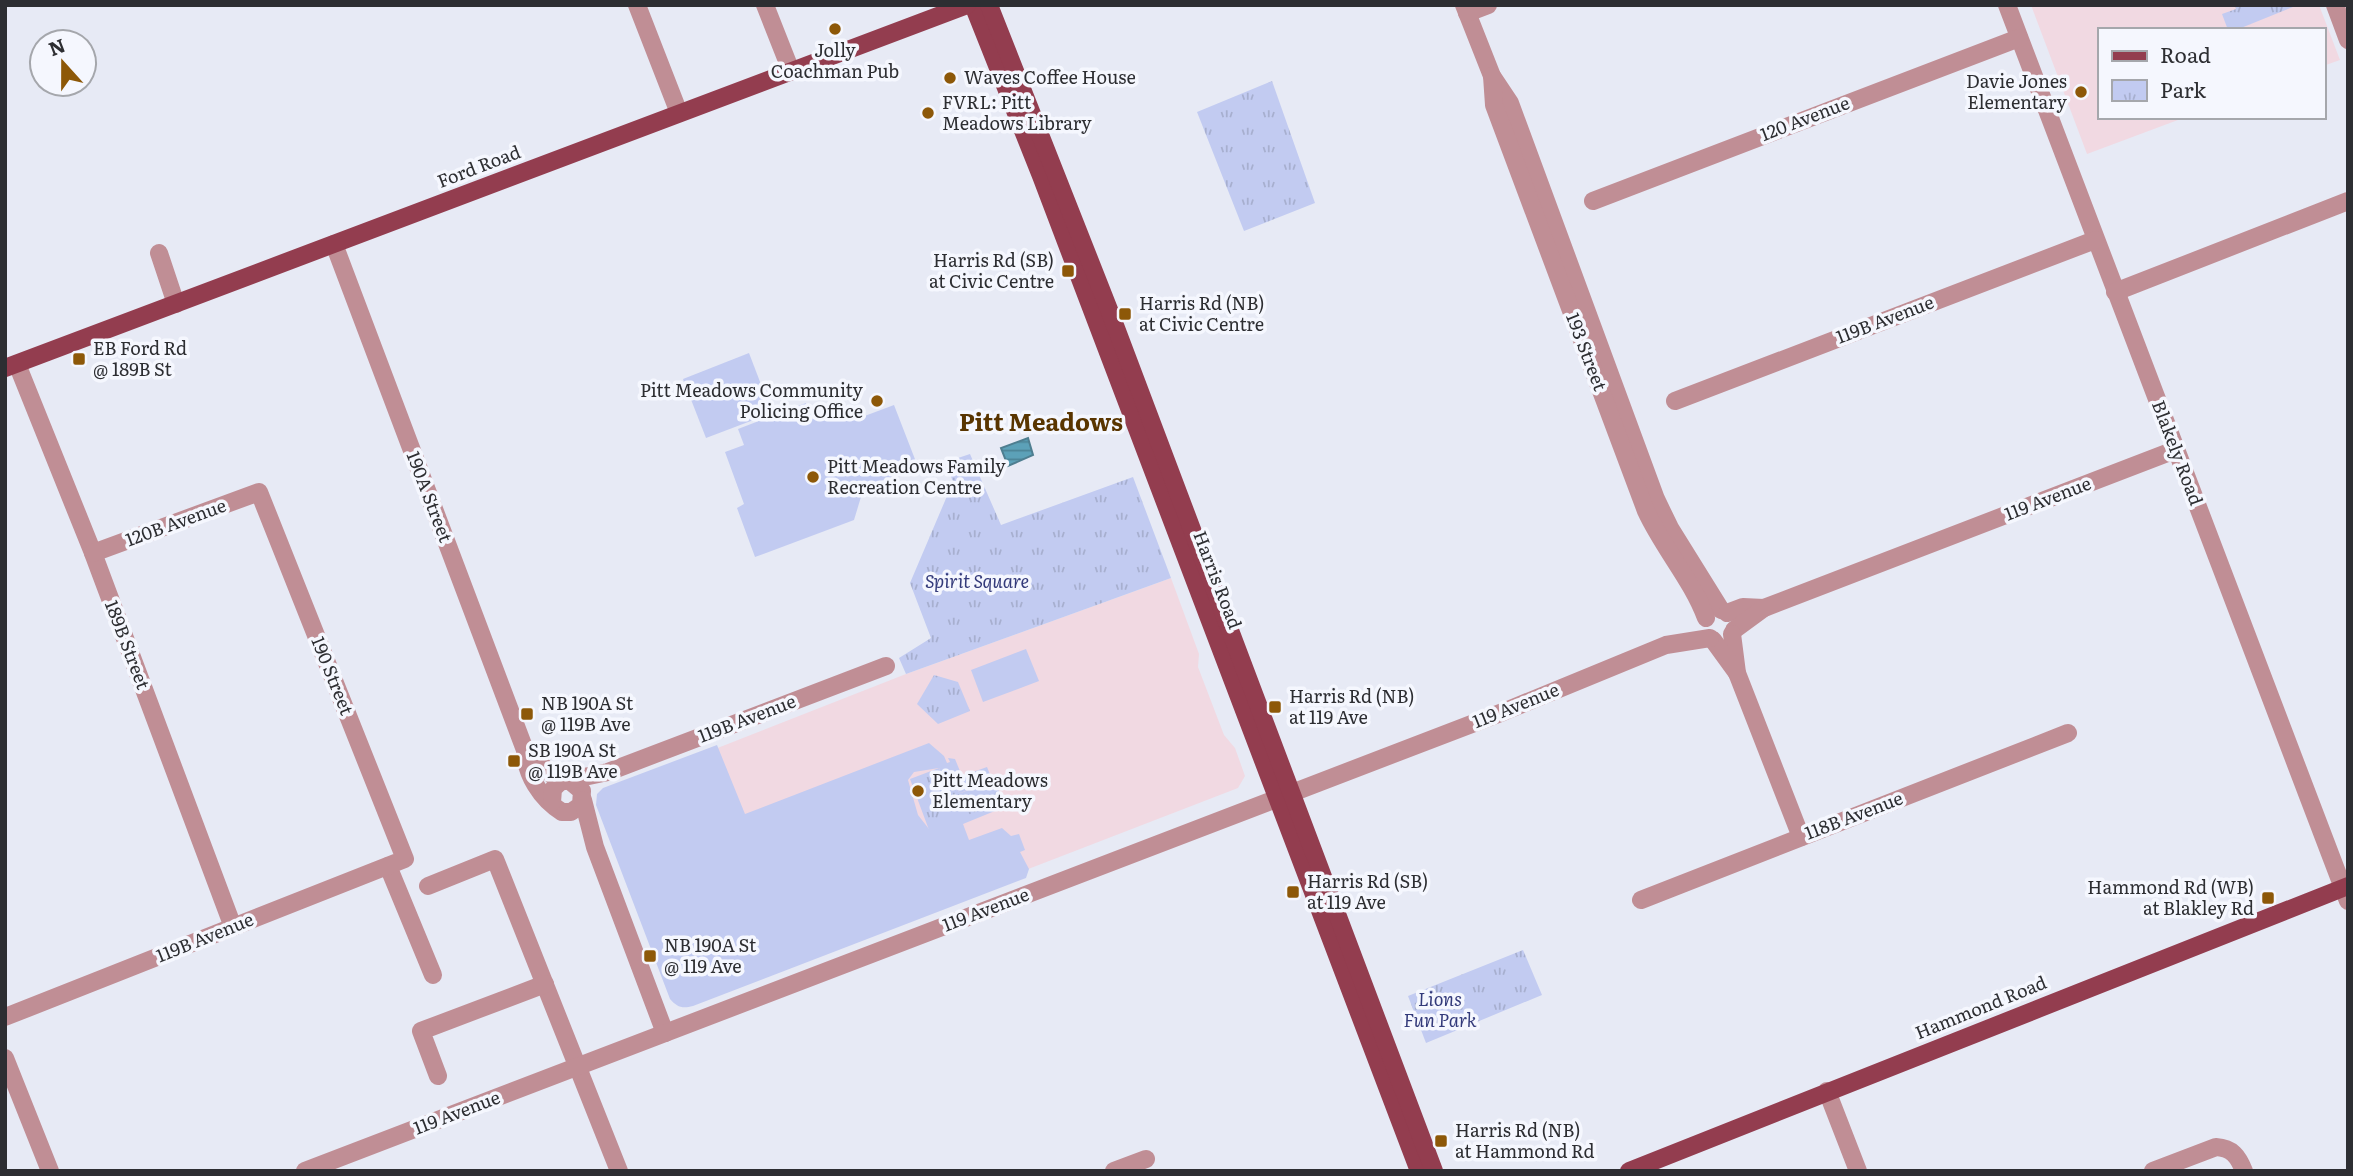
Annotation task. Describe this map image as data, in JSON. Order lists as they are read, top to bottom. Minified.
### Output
{"streets":{"main road":["Ford Road","Harris Road","Hammond Road"],"street":["120 Avenue","119B Avenue","193 Street","Blakely Road","190A Street","119 Avenue","120B Avenue","189B Street","190 Street","118B Avenue"]},"crossings":[["120 Avenue","Blakely Road"],["Ford Road","190A Street"],["Ford Road","189B Street"],["119B Avenue","Blakely Road"],["119B Avenue","190A Street"],["119B Avenue","189B Street"],["119B Avenue","190 Street"],["193 Street","119 Avenue"],["193 Street","118B Avenue"],["Blakely Road","119 Avenue"],["Blakely Road","Hammond Road"],["190A Street","119 Avenue"],["119 Avenue","Harris Road"],["120B Avenue","189B Street"],["120B Avenue","190 Street"]],"districts":["Pitt Meadows"],"parks":["Spirit Square","Lions Fun Park"],"places":{"other":["Jolly Coachman Pub","Waves Coffee House","Davie Jones Elementary","FVRL: Pitt Meadows Library","Pitt Meadows Community Policing Office","Pitt Meadows Family Recreation Centre","Pitt Meadows Elementary"],"transit":["Harris Rd (SB) at Civic Centre","Harris Rd (NB) at Civic Centre","EB Ford Rd @ 189B St","Harris Rd (NB) at 119 Ave","NB 190A St @ 119B Ave","SB 190A St @ 119B Ave","Harris Rd (SB) at 119 Ave","Hammond Rd (WB) at Blakley Rd","NB 190A St @ 119 Ave","Harris Rd (NB) at Hammond Rd"]},"legend":["Road","Park"],"north":"top"}
